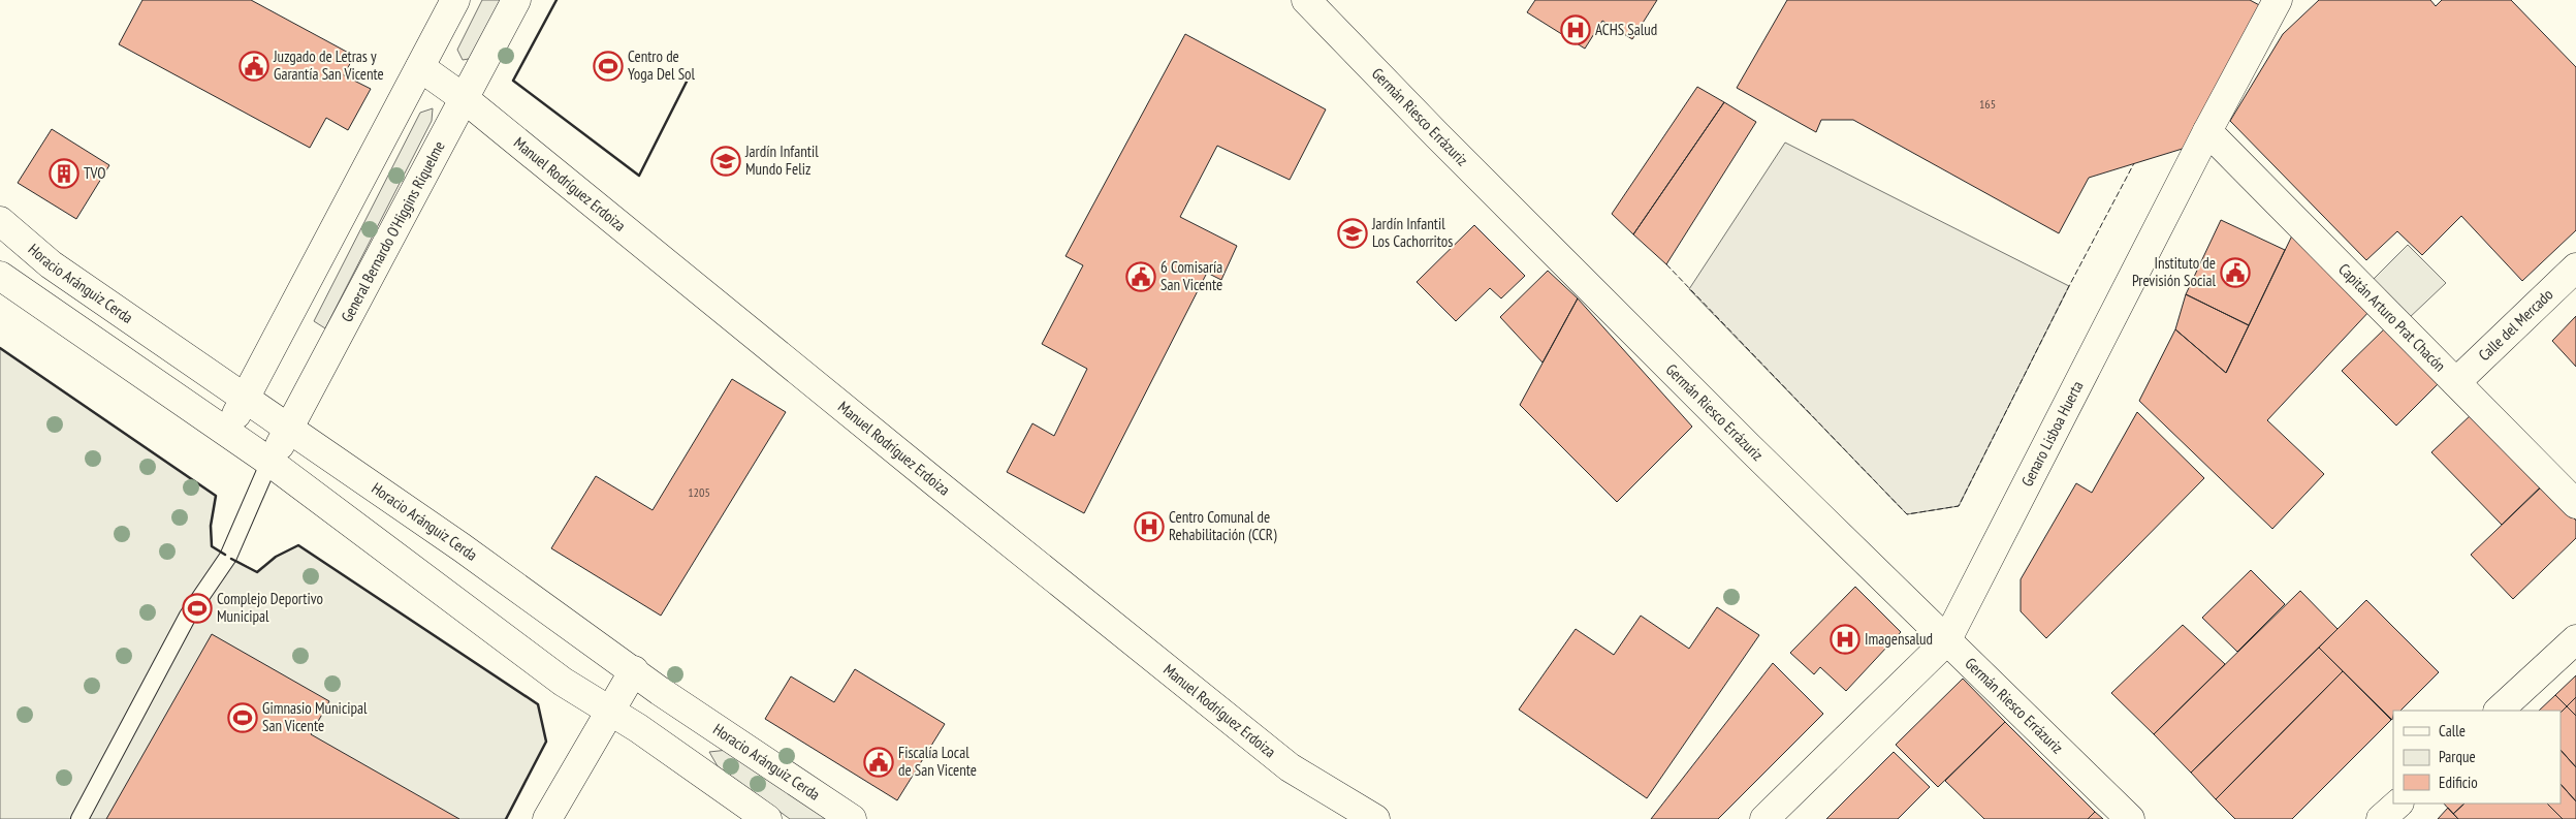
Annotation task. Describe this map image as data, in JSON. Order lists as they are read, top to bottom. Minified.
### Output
{"streets":{"street":["Germán Riesco Errázuriz","Manuel Rodríguez Erdoiza","General Bernardo O'Higgins Riquelme","Horacio Aránguiz Cerda","Capitán Arturo Prat Chacón","Calle del Mercado","Genaro Lisboa Huerta"]},"crossings":[["Germán Riesco Errázuriz","Genaro Lisboa Huerta"],["Manuel Rodríguez Erdoiza","General Bernardo O'Higgins Riquelme"],["General Bernardo O'Higgins Riquelme","Horacio Aránguiz Cerda"],["Capitán Arturo Prat Chacón","Calle del Mercado"],["Capitán Arturo Prat Chacón","Genaro Lisboa Huerta"]],"places":{"hospital":["ACHS Salud","Centro Comunal de Rehabilitación (CCR)","Imagensalud"],"public building":["Juzgado de Letras y Garantía San Vicente","Instituto de Previsión Social","6 Comisaría San Vicente","Fiscalía Local de San Vicente"],"sports":["Centro de Yoga Del Sol","Complejo Deportivo Municipal","Gimnasio Municipal San Vicente"],"school or university":["Jardín Infantil Mundo Feliz","Jardín Infantil Los Cachorritos"],"building":["TVO"]},"house_numbers":["165","1205"],"legend":["Calle","Parque","Edificio"]}
